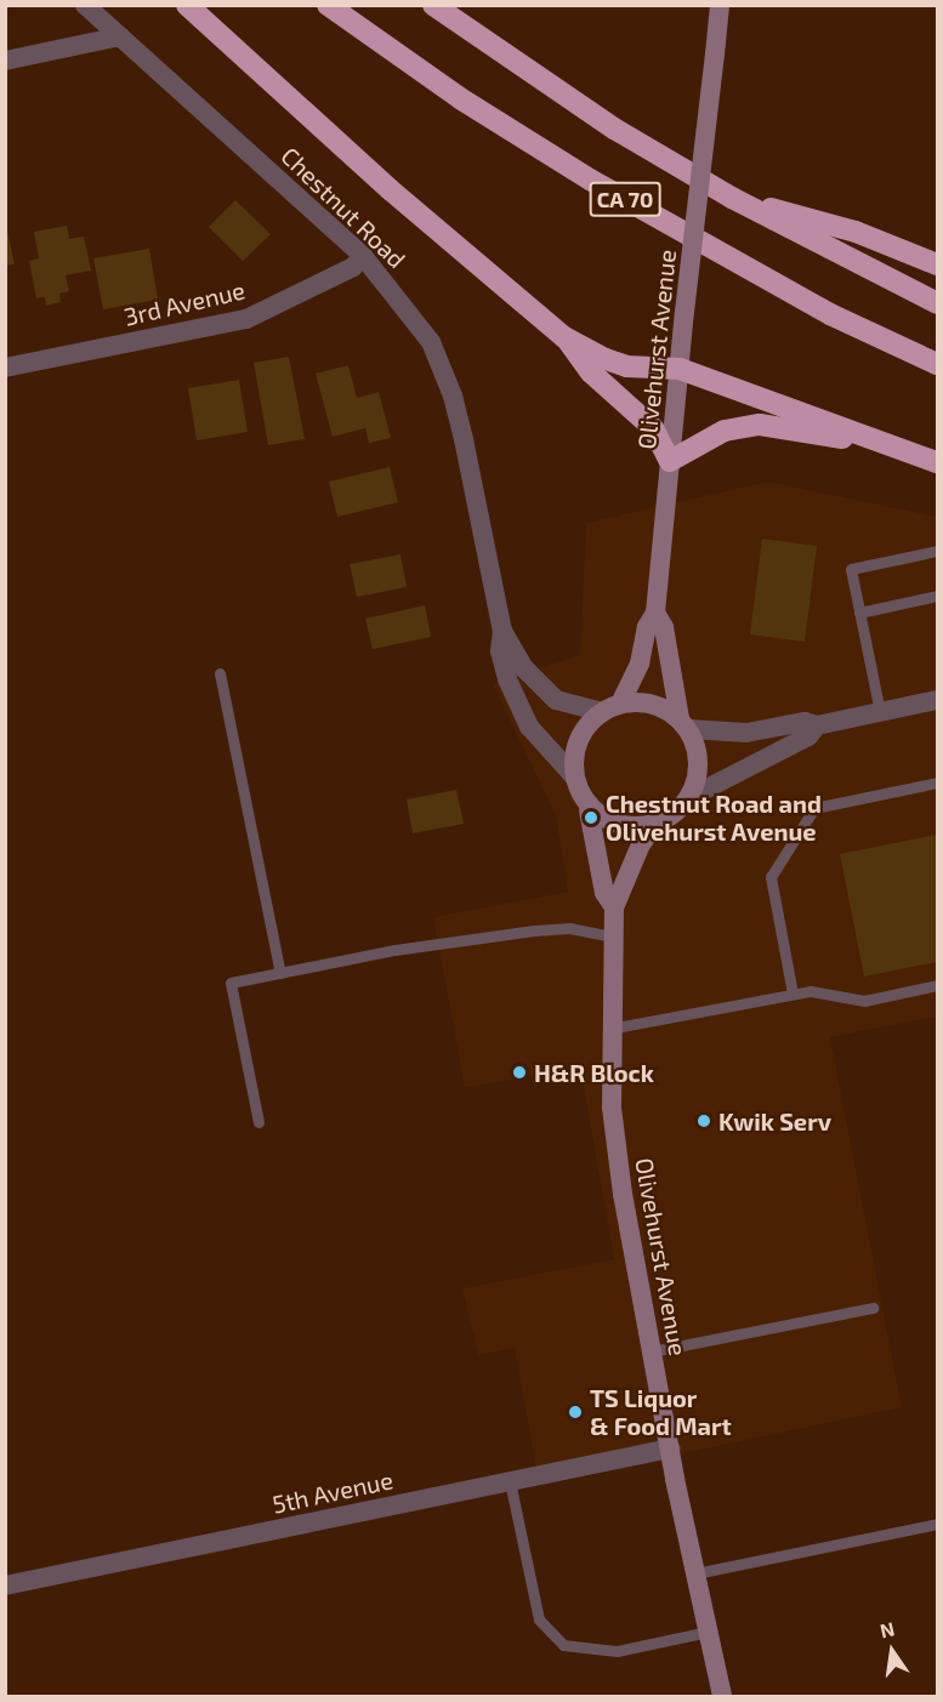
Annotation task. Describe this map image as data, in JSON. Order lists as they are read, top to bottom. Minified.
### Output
{"streets":{"highway":["CA 70"],"main road":["Olivehurst Avenue"],"street":["Chestnut Road","3rd Avenue","5th Avenue"]},"crossings":[["Chestnut Road","3rd Avenue"],["Chestnut Road","Olivehurst Avenue"],["Olivehurst Avenue","5th Avenue"]],"places":["Chestnut Road and Olivehurst Avenue","H&R Block","Kwik Serv","TS Liquor & Food Mart"],"north":"top"}
